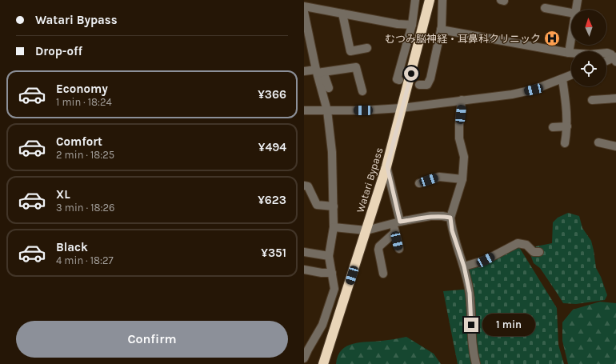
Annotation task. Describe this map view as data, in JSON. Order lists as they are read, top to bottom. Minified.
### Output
{"streets":{"highway":["Watari Bypass"]},"places":{"hospital":["むつみ脳神経・耳鼻科クリニック"]},"north":"top","page":{"banner":["Watari Bypass","Drop-off"],"list":[{"name":"Economy","note":"1 min · 18:24","value":"¥366"},{"name":"Comfort","note":"2 min · 18:25","value":"¥494"},{"name":"XL","note":"3 min · 18:26","value":"¥623"},{"name":"Black","note":"4 min · 18:27","value":"¥351"}],"bubble":"1 min","buttons":"Confirm"}}
